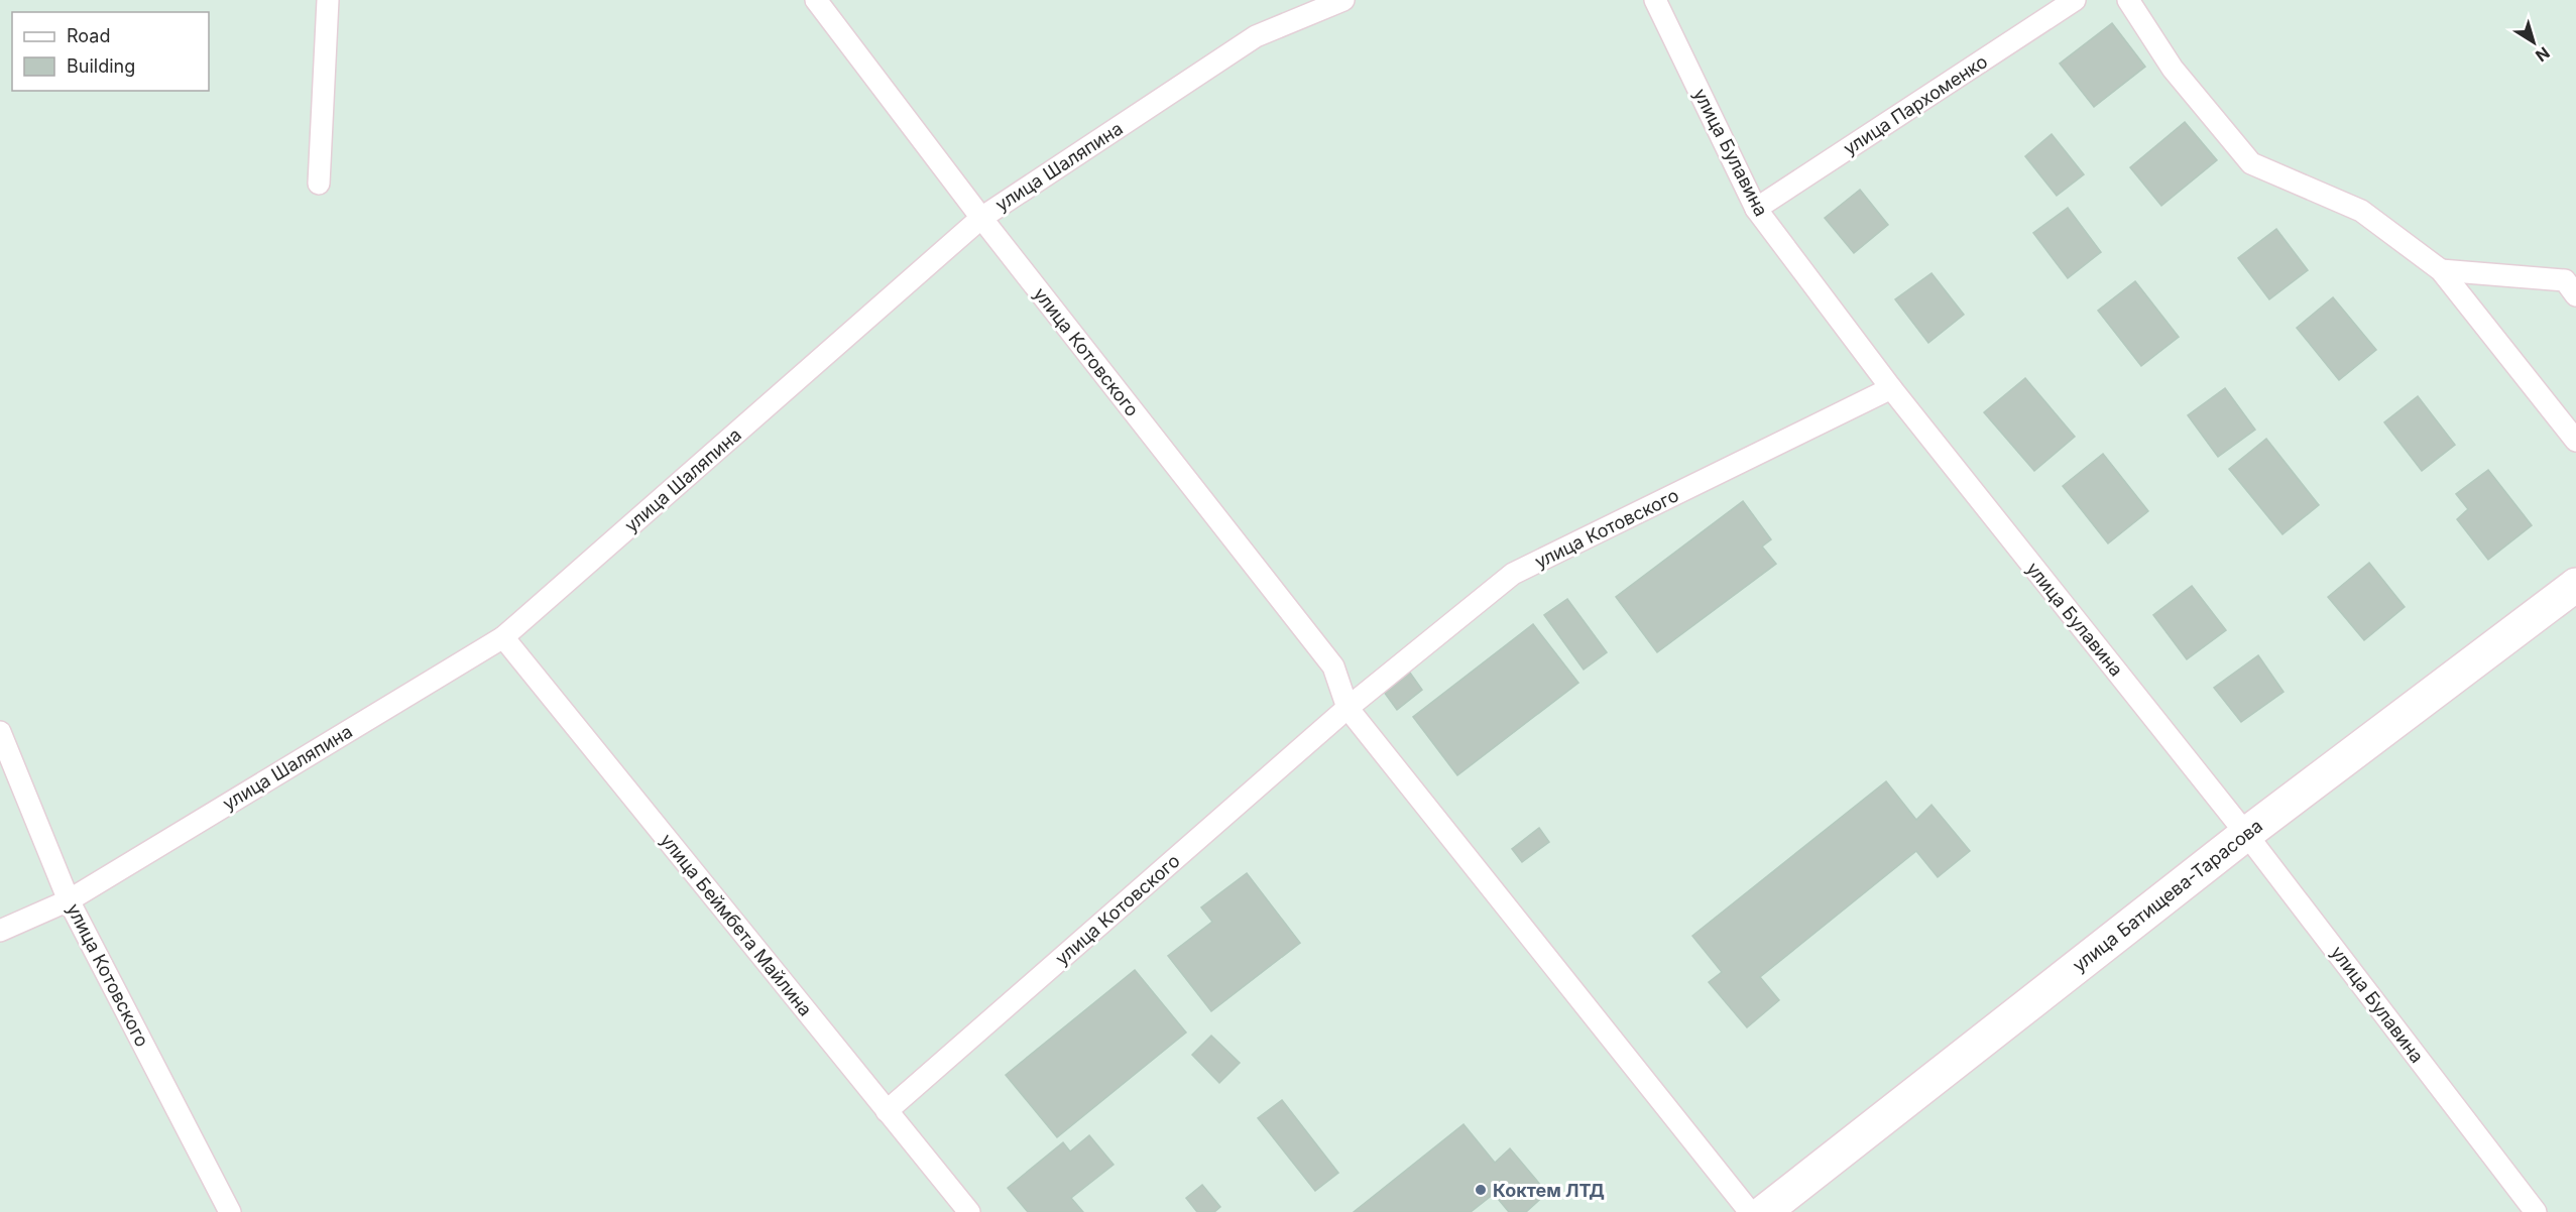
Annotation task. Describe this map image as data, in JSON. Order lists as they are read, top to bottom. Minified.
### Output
{"streets":{"street":["улица Батищева-Тарасова"],"lane":["улица Пархоменко","улица Булавина","улица Шаляпина","улица Котовского","улица Беймбета Майлина"]},"crossings":[["улица Пархоменко","улица Булавина"],["улица Булавина","улица Котовского"],["улица Булавина","улица Батищева-Тарасова"],["улица Шаляпина","улица Котовского"],["улица Шаляпина","улица Беймбета Майлина"],["улица Котовского","улица Беймбета Майлина"]],"places":["Коктем ЛТД"],"legend":["Road","Building"],"north":"bottom right"}
